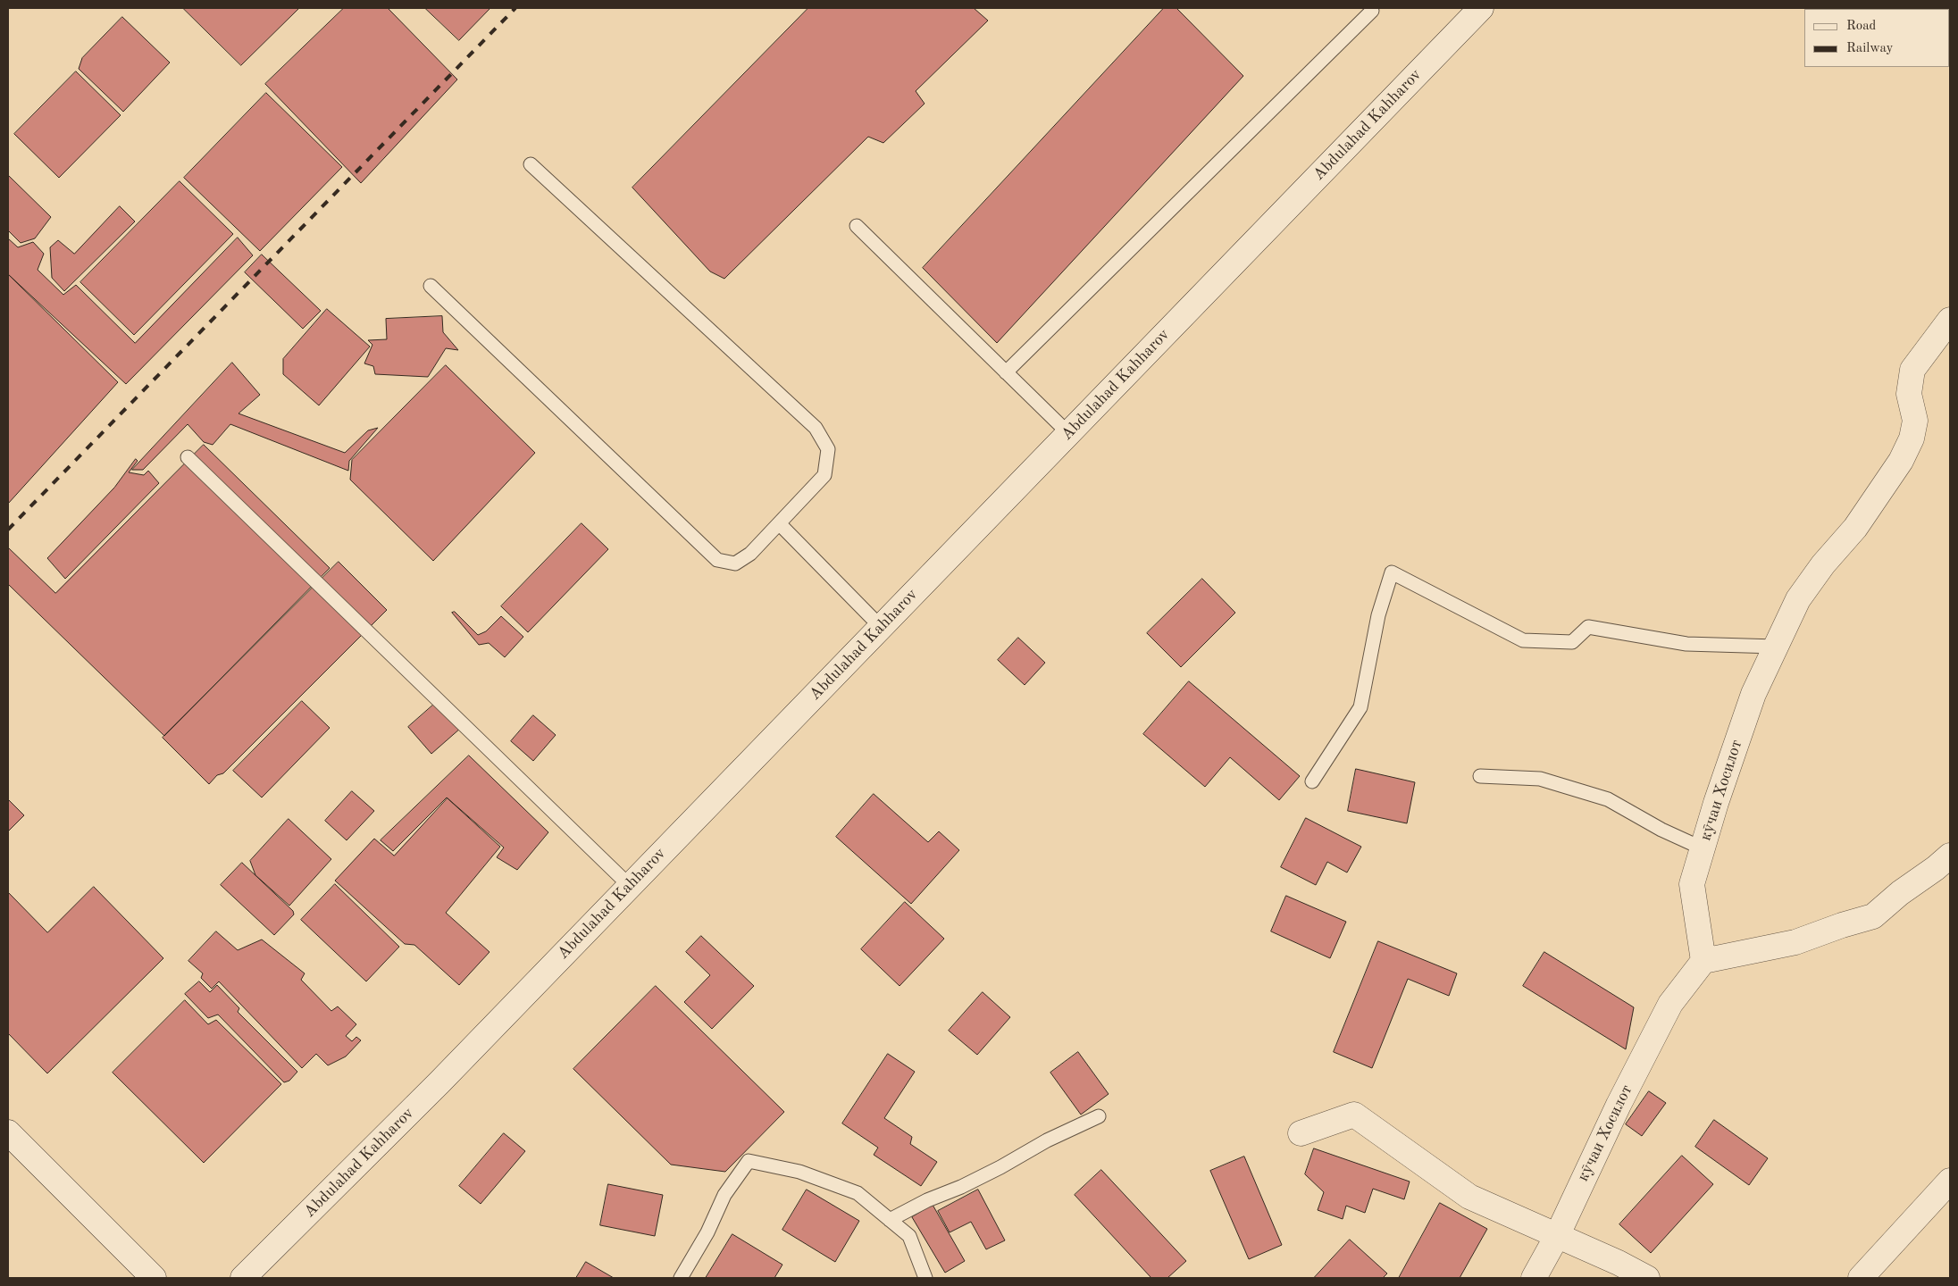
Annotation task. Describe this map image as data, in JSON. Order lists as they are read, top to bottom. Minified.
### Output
{"streets":{"street":["Abdulahad Kahharov","кӯчаи Хосилот"]},"legend":["Road","Railway"]}
